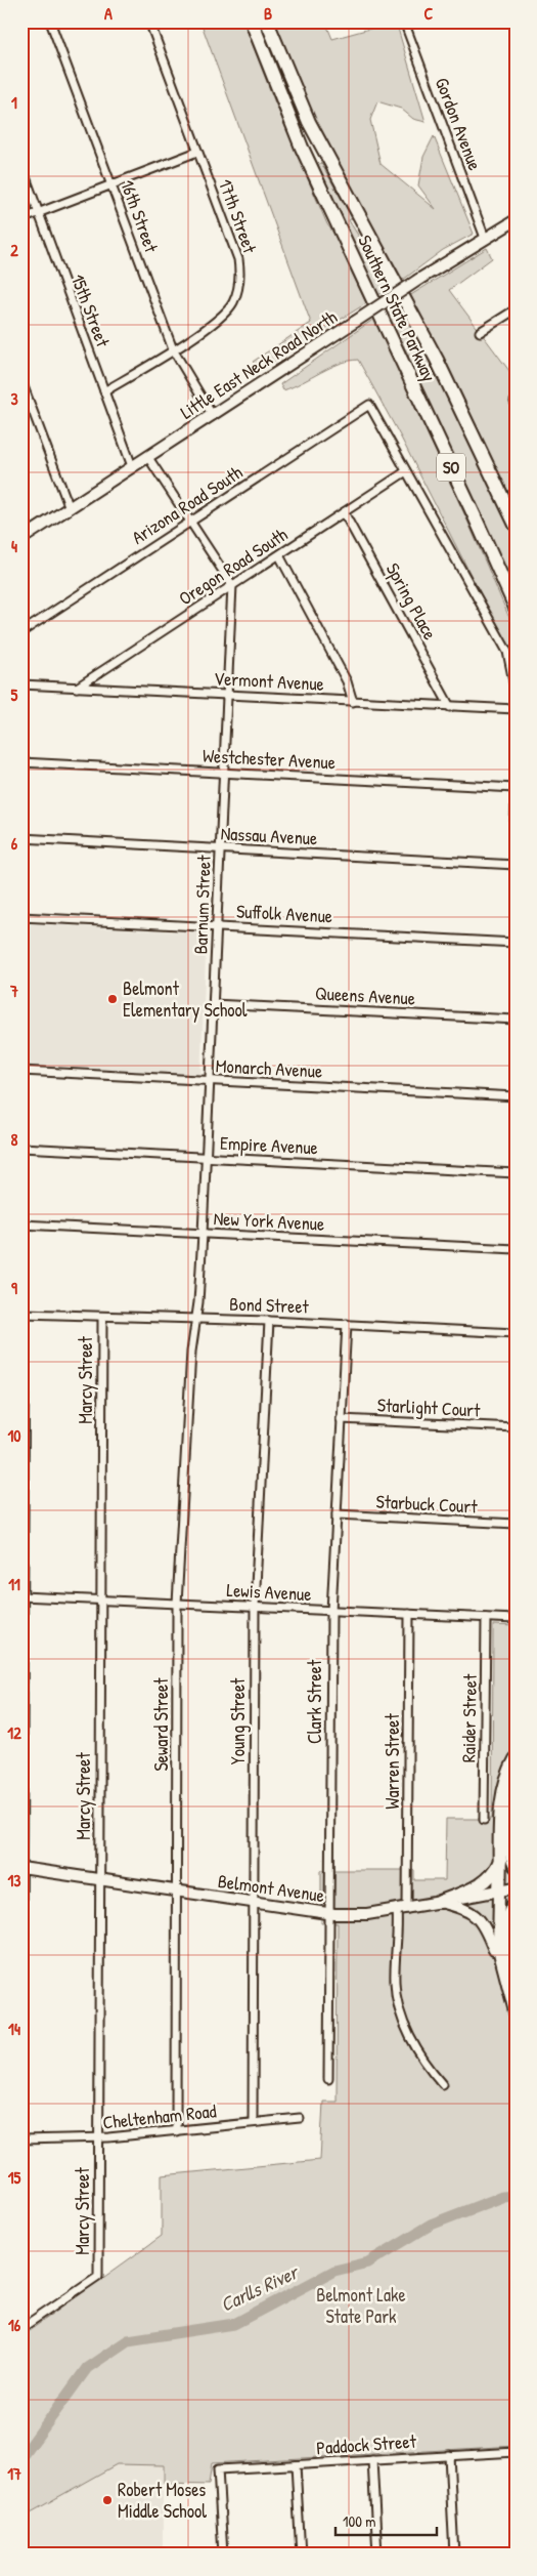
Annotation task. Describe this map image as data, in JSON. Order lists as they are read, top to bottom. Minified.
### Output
{"streets":{"highway":["Southern State Parkway","SO"],"main road":["Little East Neck Road North","Belmont Avenue"],"street":["Gordon Avenue","16th Street","17th Street","15th Street","Arizona Road South","Oregon Road South","Spring Place","Vermont Avenue","Westchester Avenue","Nassau Avenue","Barnum Street","Suffolk Avenue","Queens Avenue","Monarch Avenue","Empire Avenue","New York Avenue","Bond Street","Marcy Street","Starlight Court","Starbuck Court","Lewis Avenue","Clark Street","Raider Street","Young Street","Seward Street","Warren Street","Cheltenham Road","Paddock Street"]},"crossings":[["Gordon Avenue","Little East Neck Road North"],["16th Street","17th Street"],["16th Street","Little East Neck Road North"],["17th Street","15th Street"],["15th Street","Little East Neck Road North"],["Arizona Road South","Oregon Road South"],["Oregon Road South","Spring Place"],["Oregon Road South","Vermont Avenue"],["Oregon Road South","Barnum Street"],["Spring Place","Vermont Avenue"],["Vermont Avenue","Barnum Street"],["Westchester Avenue","Barnum Street"],["Nassau Avenue","Barnum Street"],["Barnum Street","Suffolk Avenue"],["Barnum Street","Queens Avenue"],["Barnum Street","Monarch Avenue"],["Barnum Street","Empire Avenue"],["Barnum Street","New York Avenue"],["Barnum Street","Bond Street"],["Barnum Street","Seward Street"],["Bond Street","Marcy Street"],["Bond Street","Clark Street"],["Bond Street","Young Street"],["Bond Street","Seward Street"],["Marcy Street","Lewis Avenue"],["Marcy Street","Belmont Avenue"],["Marcy Street","Cheltenham Road"],["Starlight Court","Clark Street"],["Starbuck Court","Clark Street"],["Lewis Avenue","Clark Street"],["Lewis Avenue","Raider Street"],["Lewis Avenue","Young Street"],["Lewis Avenue","Seward Street"],["Lewis Avenue","Warren Street"],["Clark Street","Belmont Avenue"],["Young Street","Belmont Avenue"],["Young Street","Cheltenham Road"],["Seward Street","Belmont Avenue"],["Seward Street","Cheltenham Road"],["Warren Street","Belmont Avenue"]],"water":["Carlls River"],"parks":["Belmont Lake State Park"],"places":["Belmont Elementary School","Robert Moses Middle School"],"scale_bar":"100 m","grid":{"columns":["A","B","C"],"rows":["1","2","3","4","5","6","7","8","9","10","11","12","13","14","15","16","17"]}}
